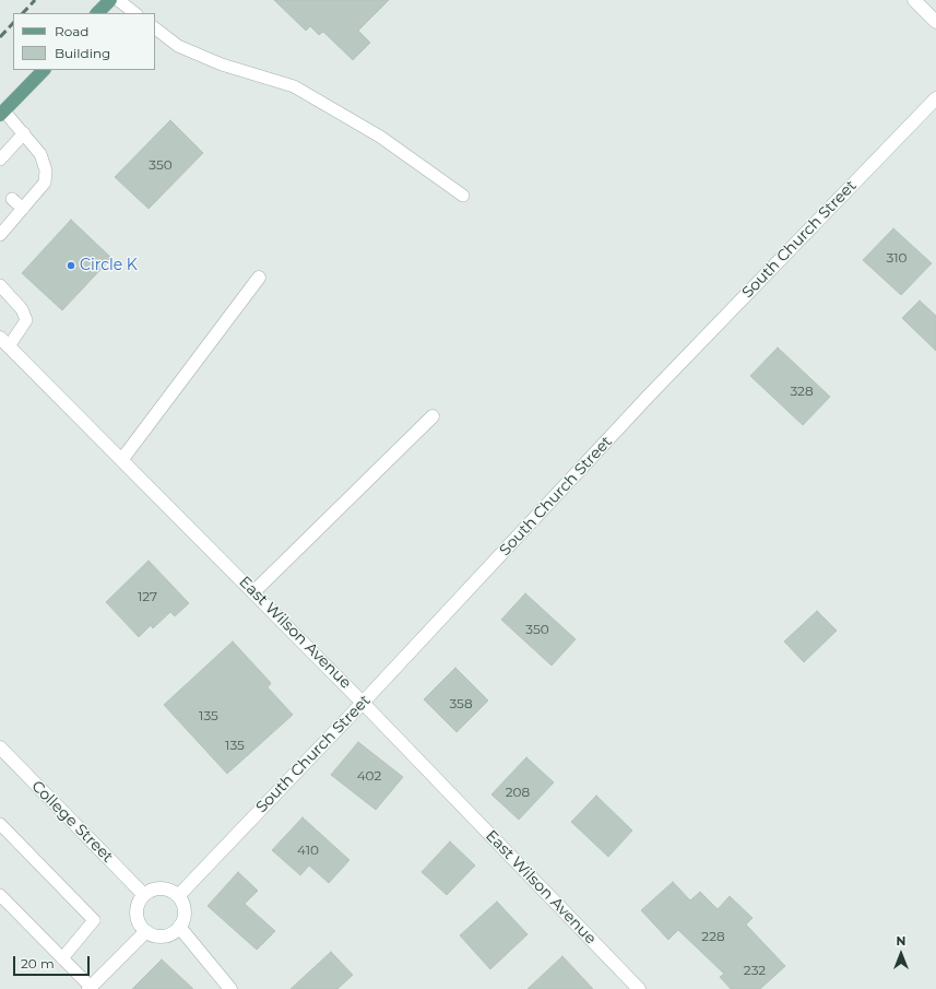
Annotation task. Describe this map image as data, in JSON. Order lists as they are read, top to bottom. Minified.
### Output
{"streets":{"street":["South Church Street","East Wilson Avenue","College Street"]},"crossings":[["South Church Street","East Wilson Avenue"],["South Church Street","College Street"]],"places":["Circle K"],"house_numbers":["350","310","328","127","350","358","135","135","402","208","410","228","232"],"legend":["Road","Building"],"scale_bar":"20 m","north":"top"}
